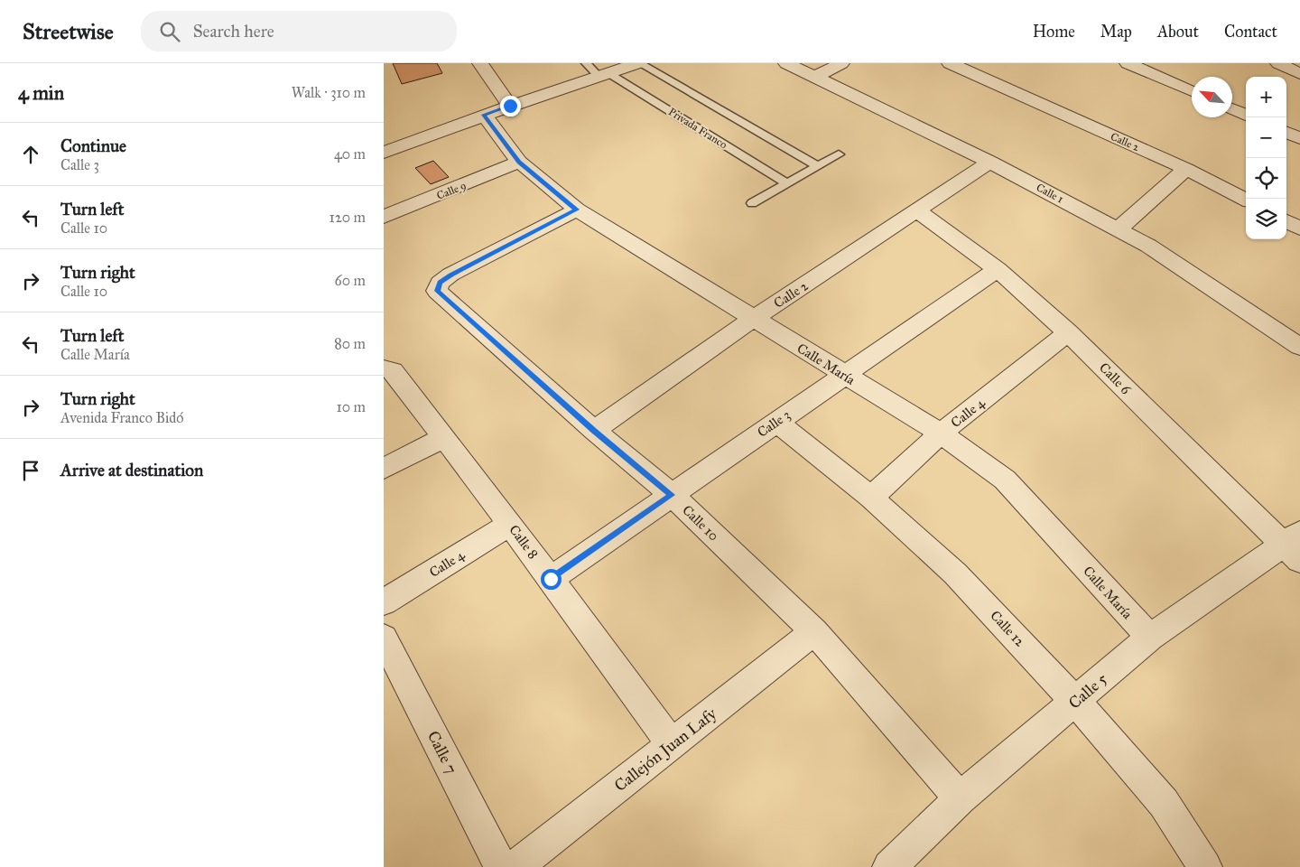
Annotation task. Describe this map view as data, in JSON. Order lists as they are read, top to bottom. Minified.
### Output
{"streets":{"street":["Calle 2","Calle 9","Calle 1","Calle María","Calle 6","Calle 4","Calle 3","Calle 10","Calle 8","Calle 12","Calle 5","Callejón Juan Lafy","Calle 7"],"lane":["Privada Franco"]},"crossings":[["Calle 2","Calle 1"],["Calle 2","Calle María"],["Calle 2","Calle 6"],["Calle 2","Calle 10"],["Calle 9","Calle María"],["Calle María","Calle 4"],["Calle María","Calle 3"],["Calle María","Calle 10"],["Calle María","Calle 5"],["Calle 6","Calle 4"],["Calle 6","Calle 3"],["Calle 6","Calle 5"],["Calle 4","Calle 8"],["Calle 4","Calle 12"],["Calle 3","Calle 10"],["Calle 3","Calle 8"],["Calle 3","Calle 12"],["Calle 10","Calle 5"],["Calle 10","Callejón Juan Lafy"],["Calle 8","Callejón Juan Lafy"],["Calle 12","Calle 5"]],"north":"top left","page":{"header":"Streetwise","search":"Search here","nav":["Home","Map","About","Contact"],"heading":["4 min","Walk · 310 m"],"map_buttons":["+","−"],"list":[["Continue","Calle 3","40 m"],["Turn left","Calle 10","120 m"],["Turn right","Calle 10","60 m"],["Turn left","Calle María","80 m"],["Turn right","Avenida Franco Bidó","10 m"],"Arrive at destination"]}}
